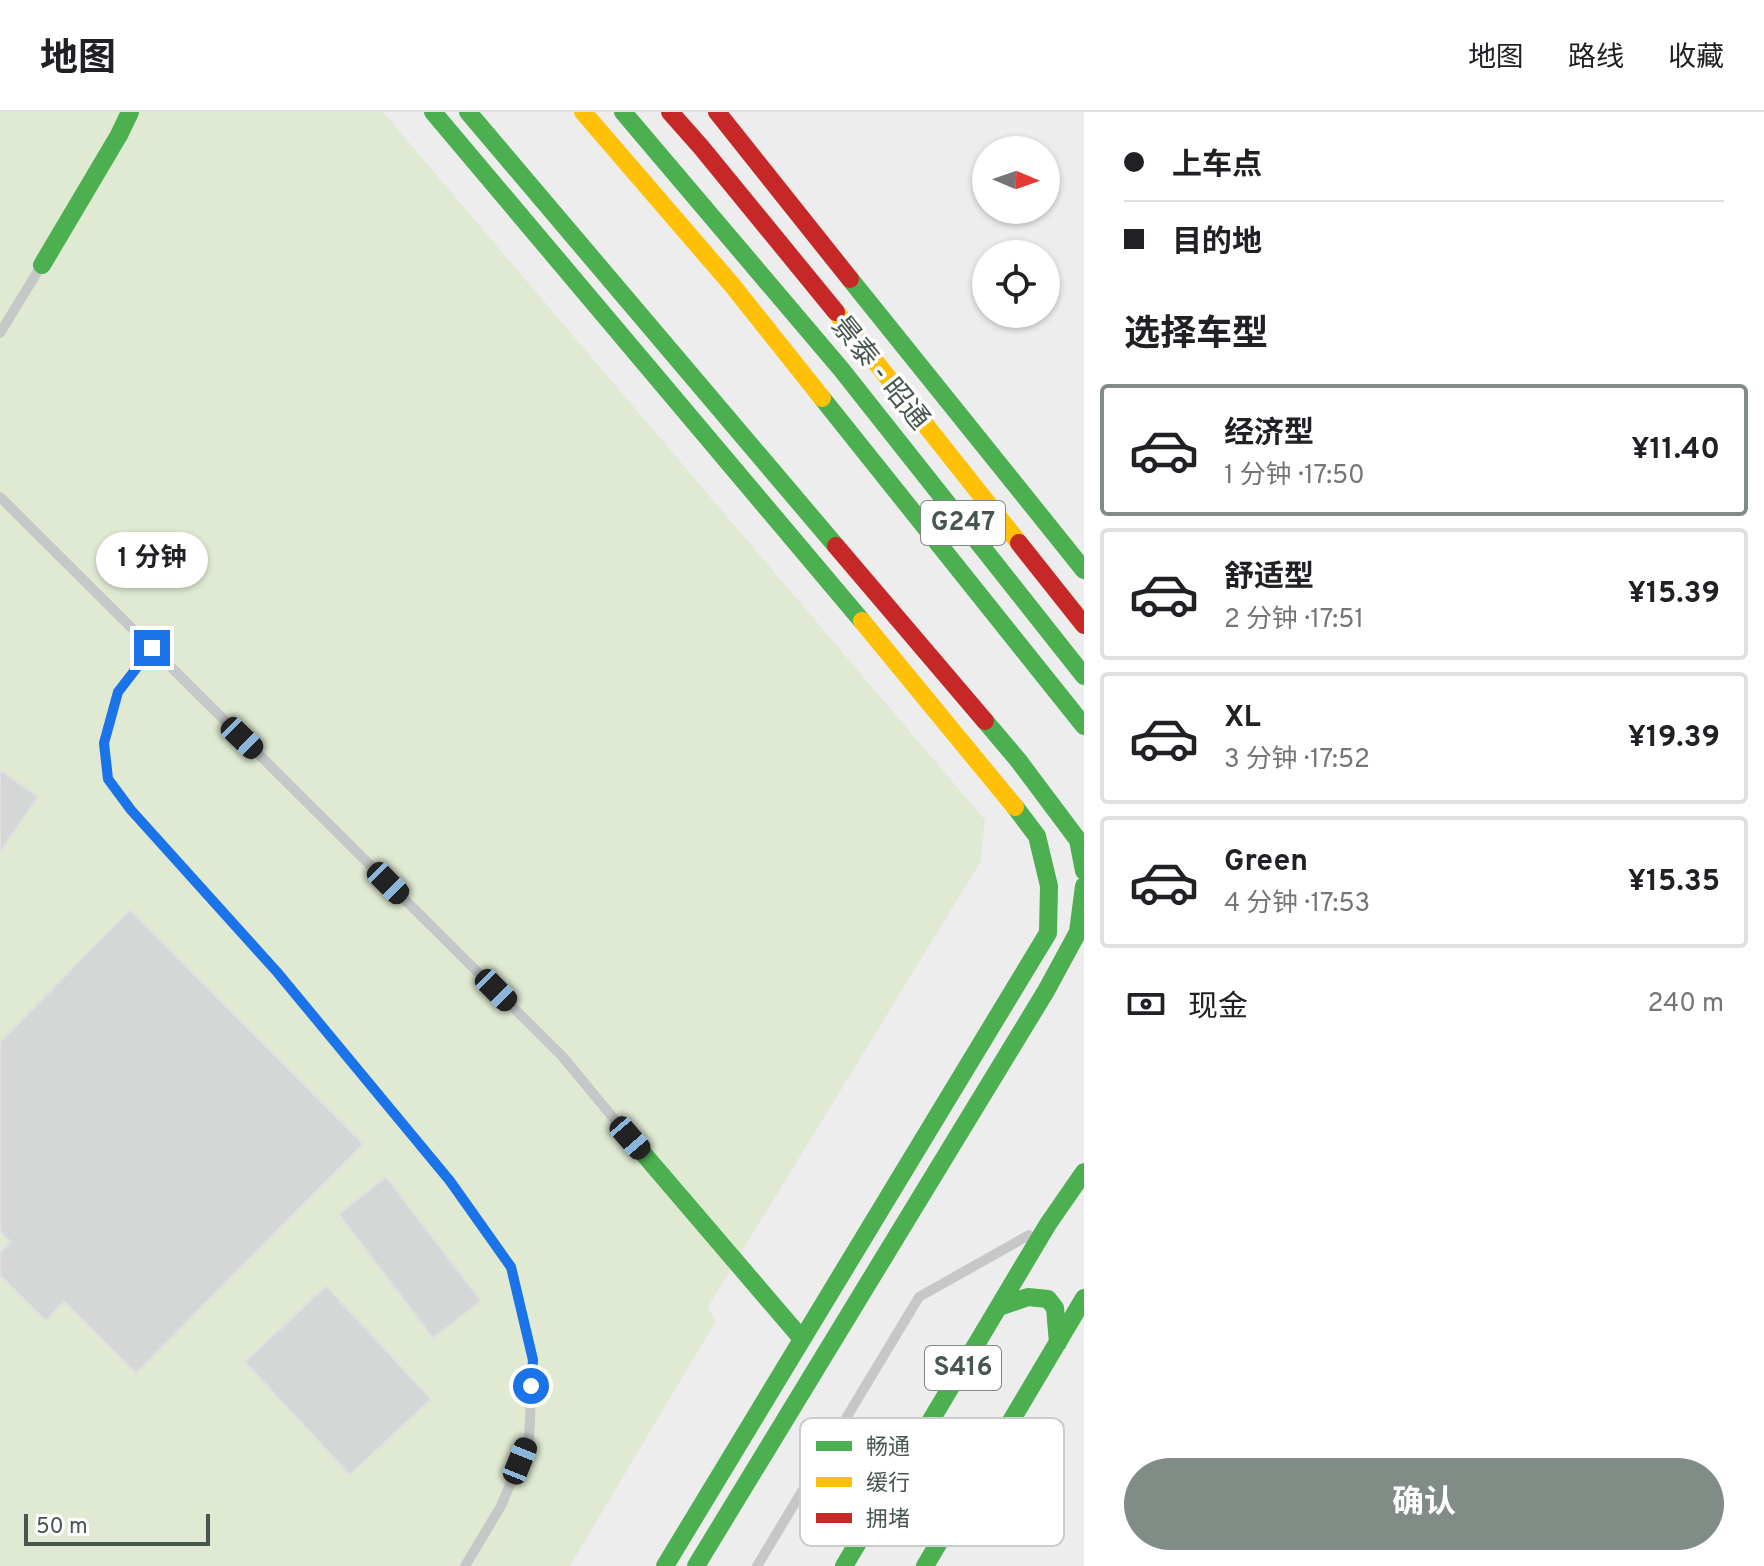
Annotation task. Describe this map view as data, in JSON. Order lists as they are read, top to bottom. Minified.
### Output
{"streets":{"main road":["景泰 - 昭通","G247","S416"]},"legend":["畅通","缓行","拥堵"],"scale_bar":"50 m","north":"right","page":{"header":"地图","nav":["地图","路线","收藏"],"banner":["上车点","目的地"],"heading":"选择车型","list":[{"name":"经济型","note":"1 分钟 · 17:50","value":"¥11.40"},{"name":"舒适型","note":"2 分钟 · 17:51","value":"¥15.39"},{"name":"XL","note":"3 分钟 · 17:52","value":"¥19.39"},{"name":"Green","note":"4 分钟 · 17:53","value":"¥15.35"}],"bubble":"1 分钟","pay":["现金","240 m"],"buttons":"确认","scale":"50 m"}}
